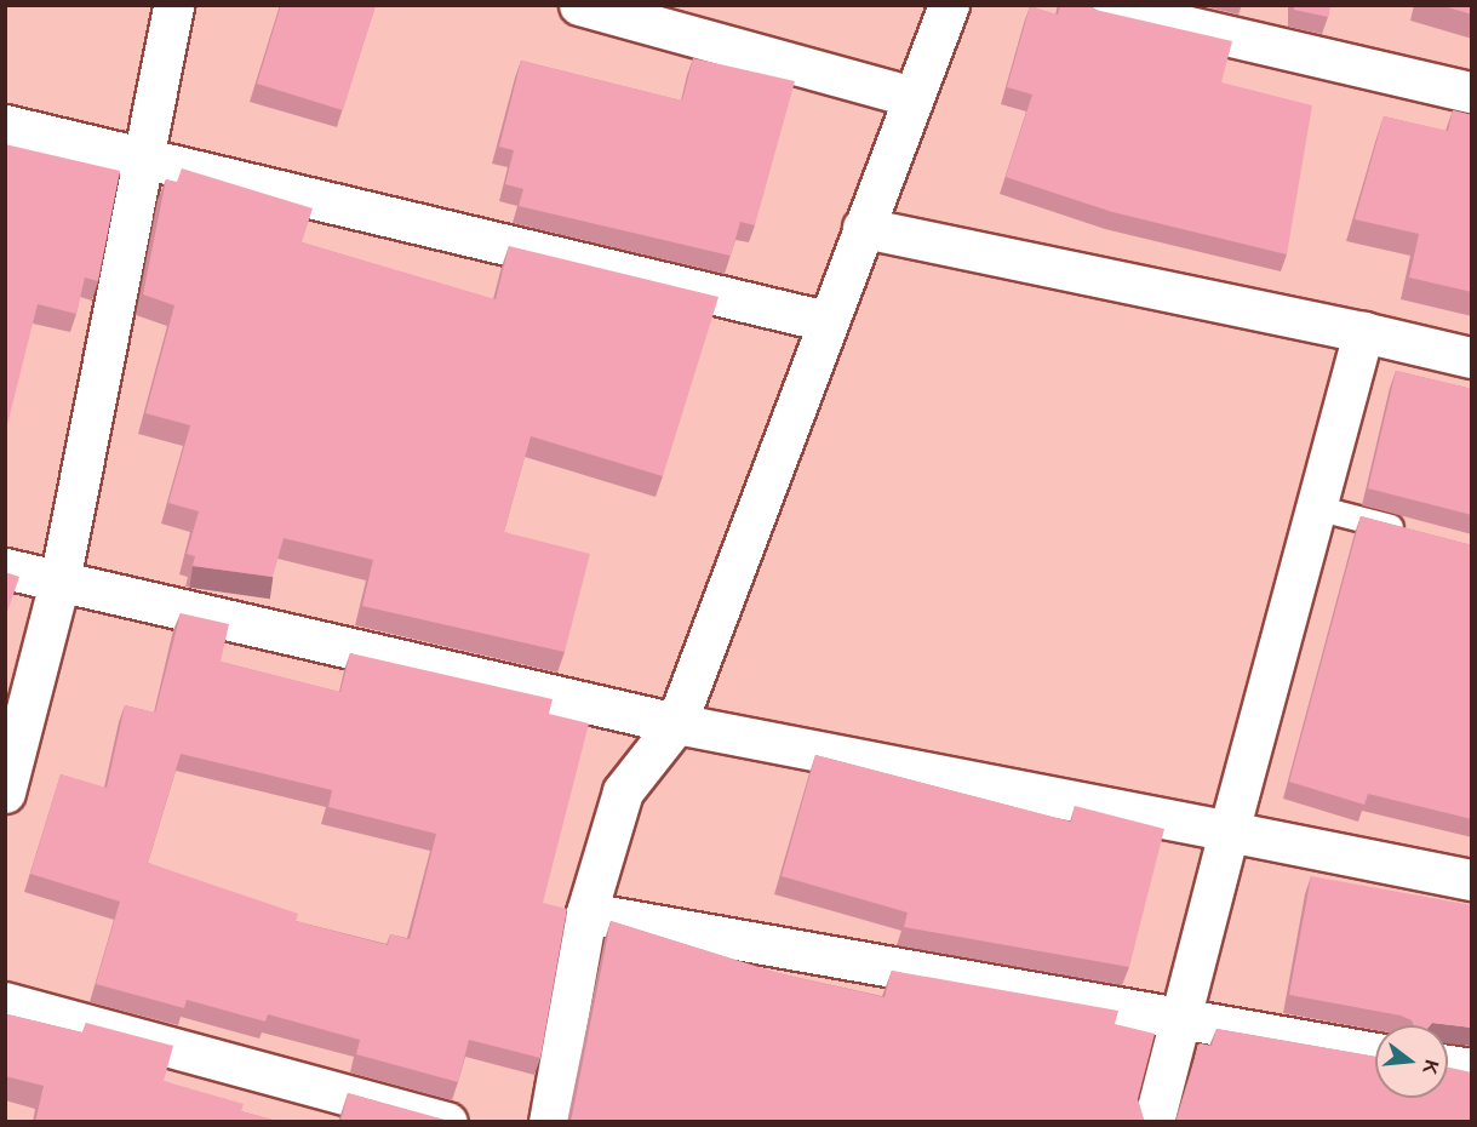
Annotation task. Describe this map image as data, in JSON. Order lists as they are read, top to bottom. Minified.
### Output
{"north":"right"}
